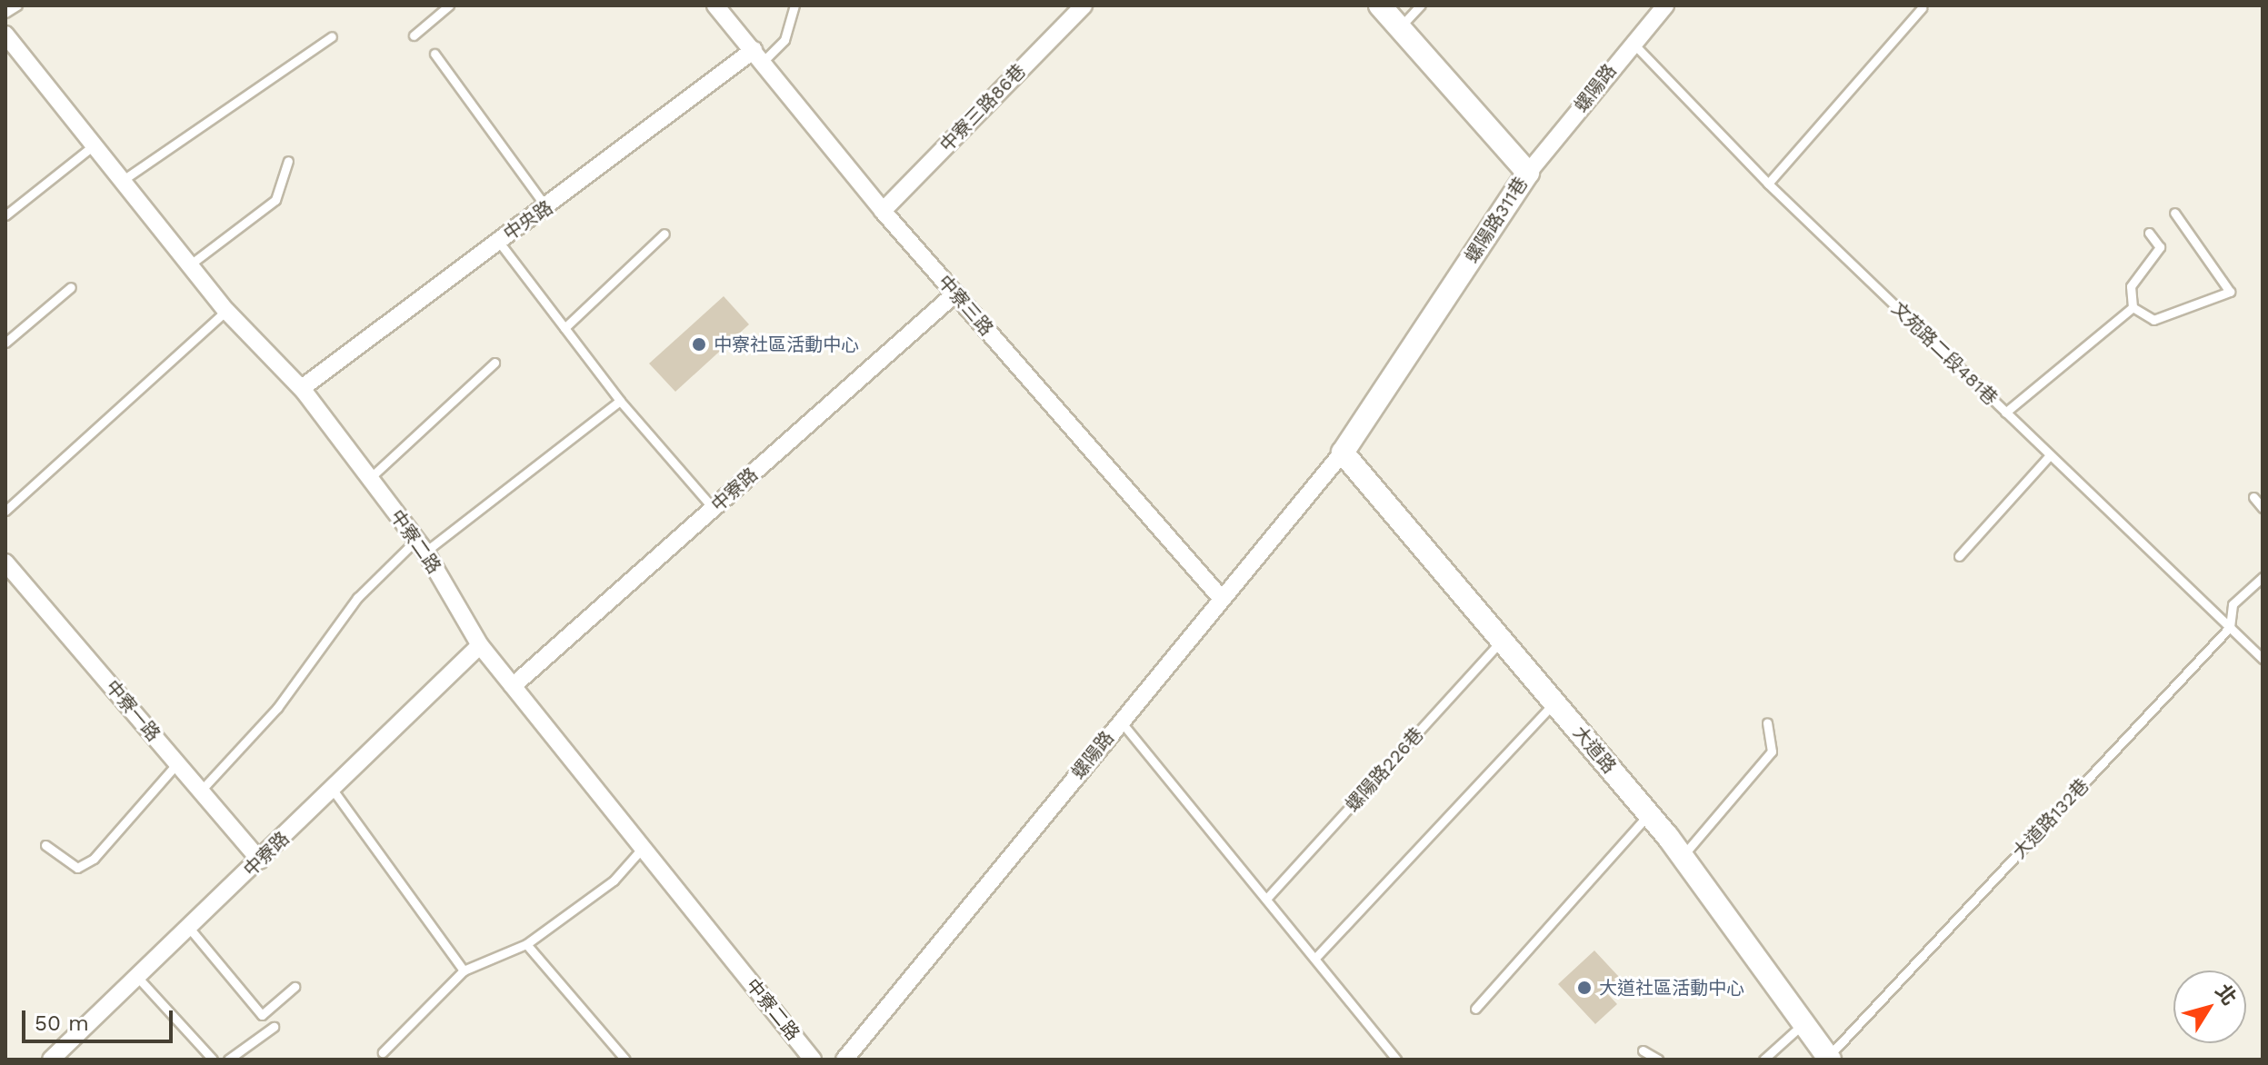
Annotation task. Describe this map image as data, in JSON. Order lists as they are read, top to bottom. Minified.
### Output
{"streets":{"street":["螺陽路","中寮三路86巷","螺陽路311巷","中央路","中寮三路","中寮路","中寮二路","中寮一路","大道路"],"lane":["文苑路二段481巷","螺陽路226巷","大道路132巷"]},"crossings":[["螺陽路","螺陽路311巷"],["螺陽路","中寮三路"],["螺陽路","文苑路二段481巷"],["螺陽路","大道路"],["中寮三路86巷","中寮三路"],["螺陽路311巷","大道路"],["中央路","中寮三路"],["中央路","中寮二路"],["中寮三路","中寮路"],["文苑路二段481巷","大道路132巷"],["中寮路","中寮二路"],["中寮路","中寮一路"],["大道路","螺陽路226巷"],["大道路","大道路132巷"]],"places":["中寮社區活動中心","大道社區活動中心"],"scale_bar":"50 m","north":"top right"}
